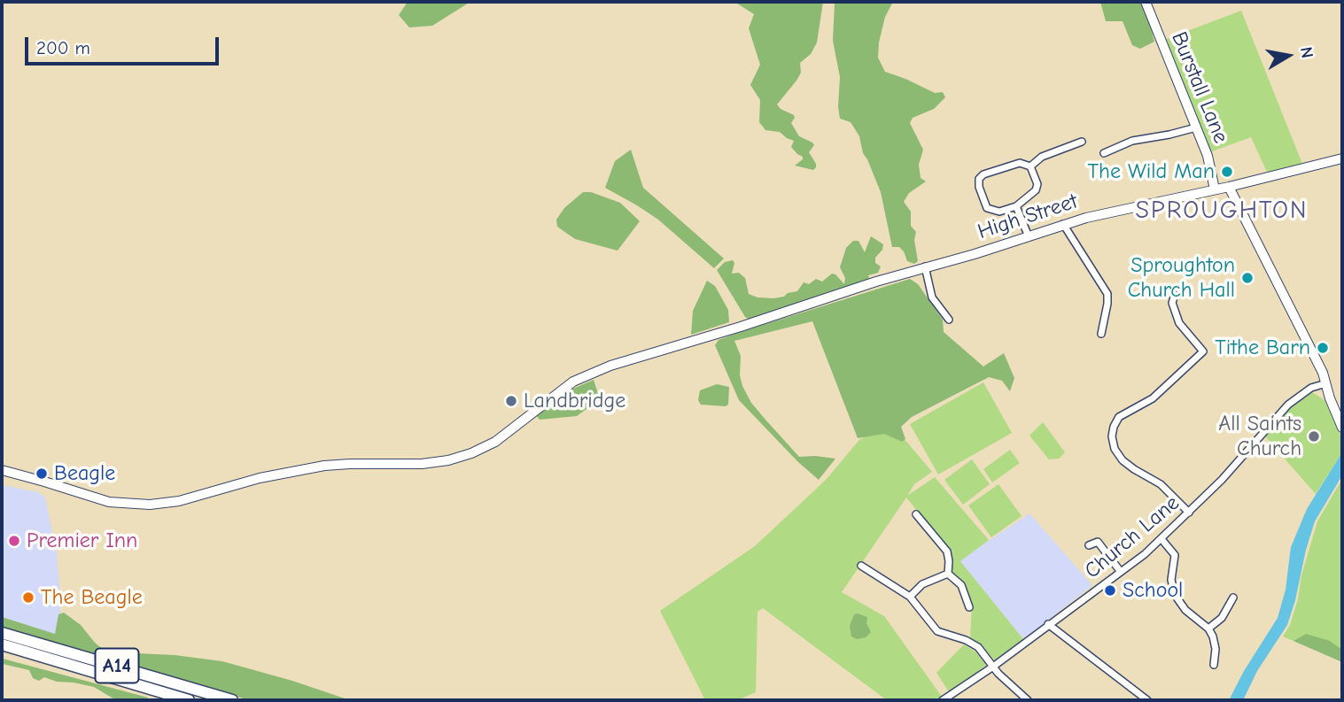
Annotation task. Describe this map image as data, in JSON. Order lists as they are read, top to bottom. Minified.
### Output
{"streets":{"highway":["A14"],"main road":["Burstall Lane","High Street"],"street":["Church Lane"]},"crossings":[["Burstall Lane","High Street"]],"districts":["SPROUGHTON"],"places":["The Wild Man","Sproughton Church Hall","Tithe Barn","Landbridge","All Saints Church","Beagle","Premier Inn","School","The Beagle"],"scale_bar":"200 m","north":"right"}
